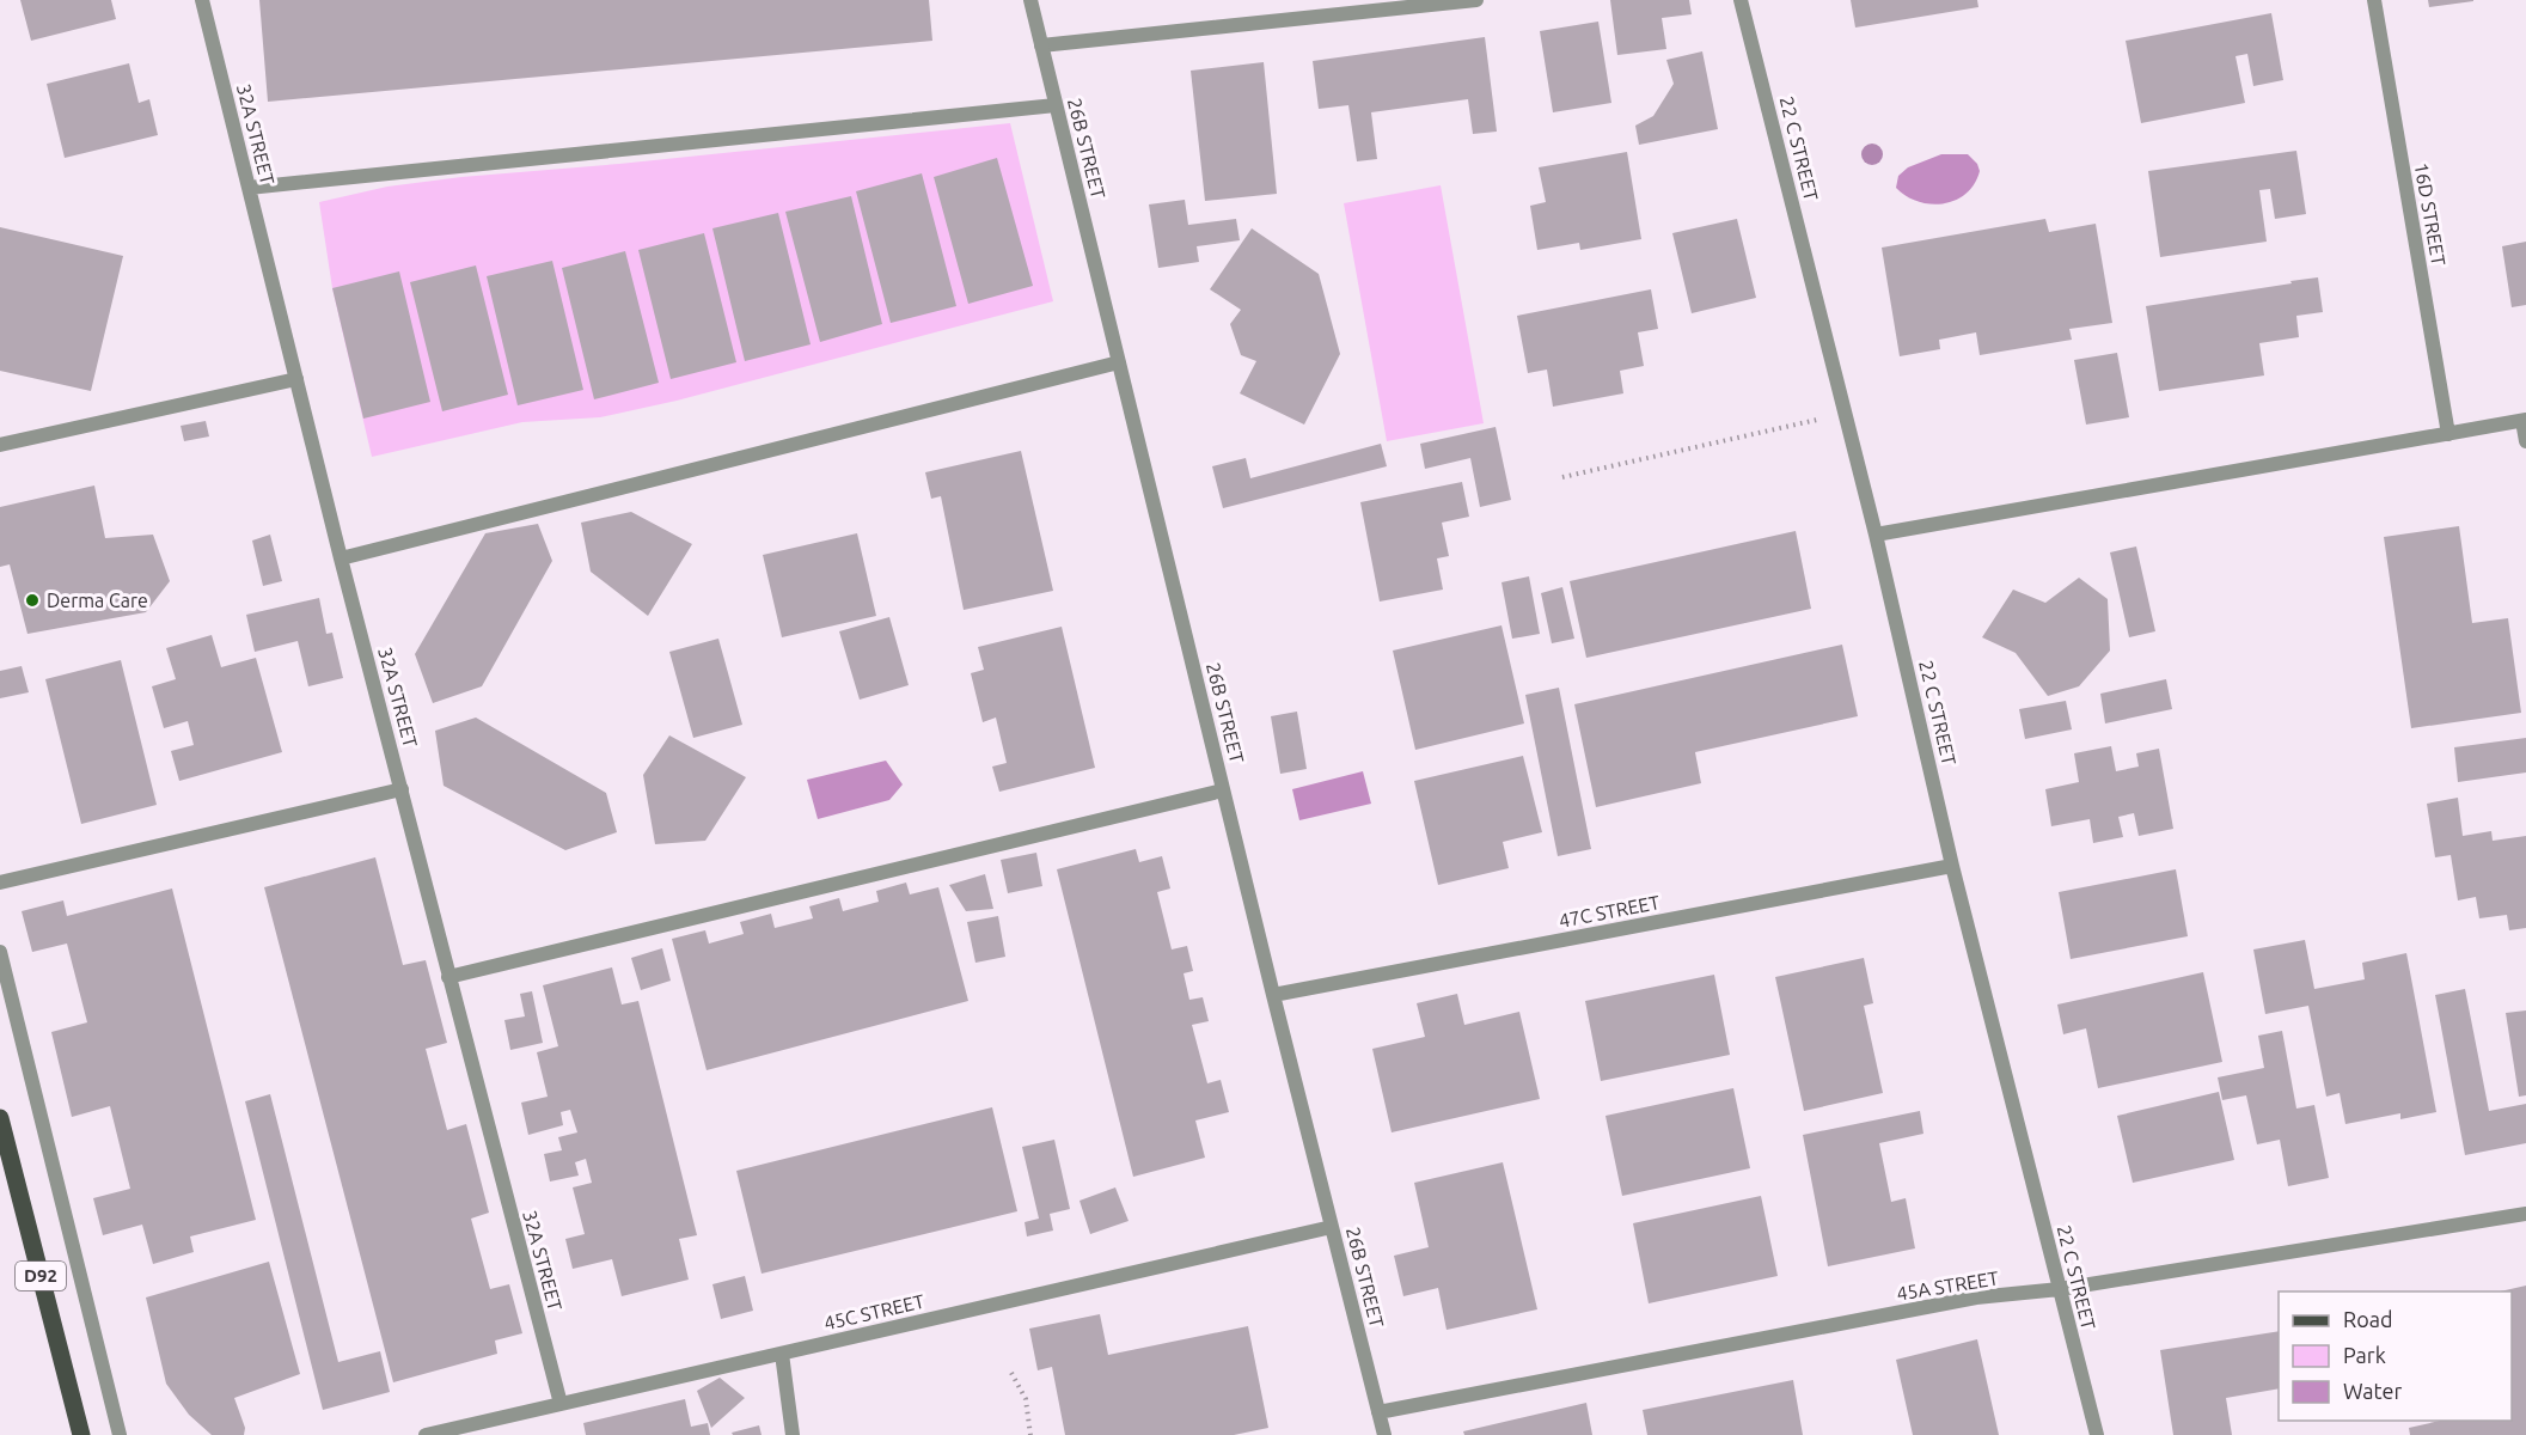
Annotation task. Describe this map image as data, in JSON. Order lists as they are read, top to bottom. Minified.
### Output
{"streets":{"main road":["D92"],"street":["32A STREET","26B STREET","22 C STREET","16D STREET","47C STREET","45A STREET","45C STREET"]},"crossings":[["32A STREET","45C STREET"],["26B STREET","47C STREET"],["26B STREET","45A STREET"],["26B STREET","45C STREET"],["22 C STREET","47C STREET"],["22 C STREET","45A STREET"]],"places":["Derma Care"],"legend":["Road","Park","Water"]}
